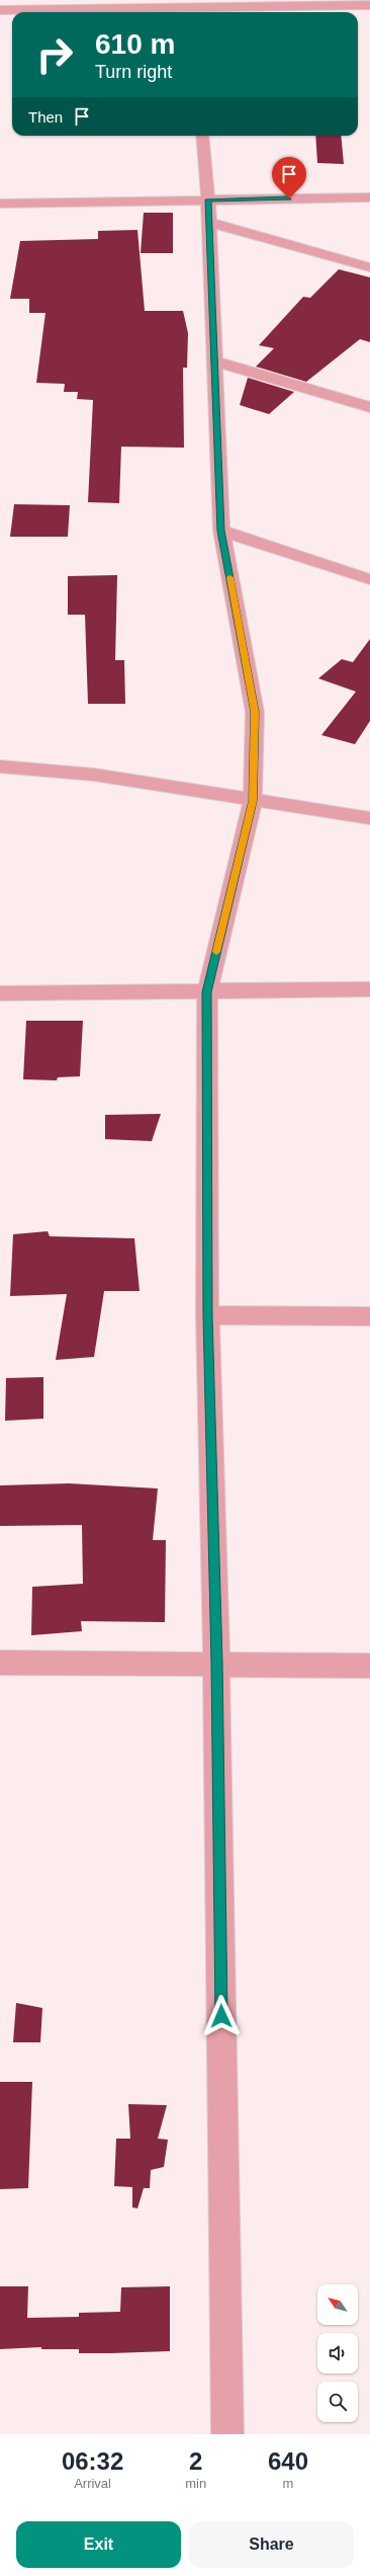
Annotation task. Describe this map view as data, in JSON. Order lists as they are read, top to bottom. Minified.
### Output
{"north":"top left","page":{"turn":["610 m","Turn right"],"then":"Then","eta":["06:32","Arrival","2","min","640","m"],"buttons":["Exit","Share"]}}
